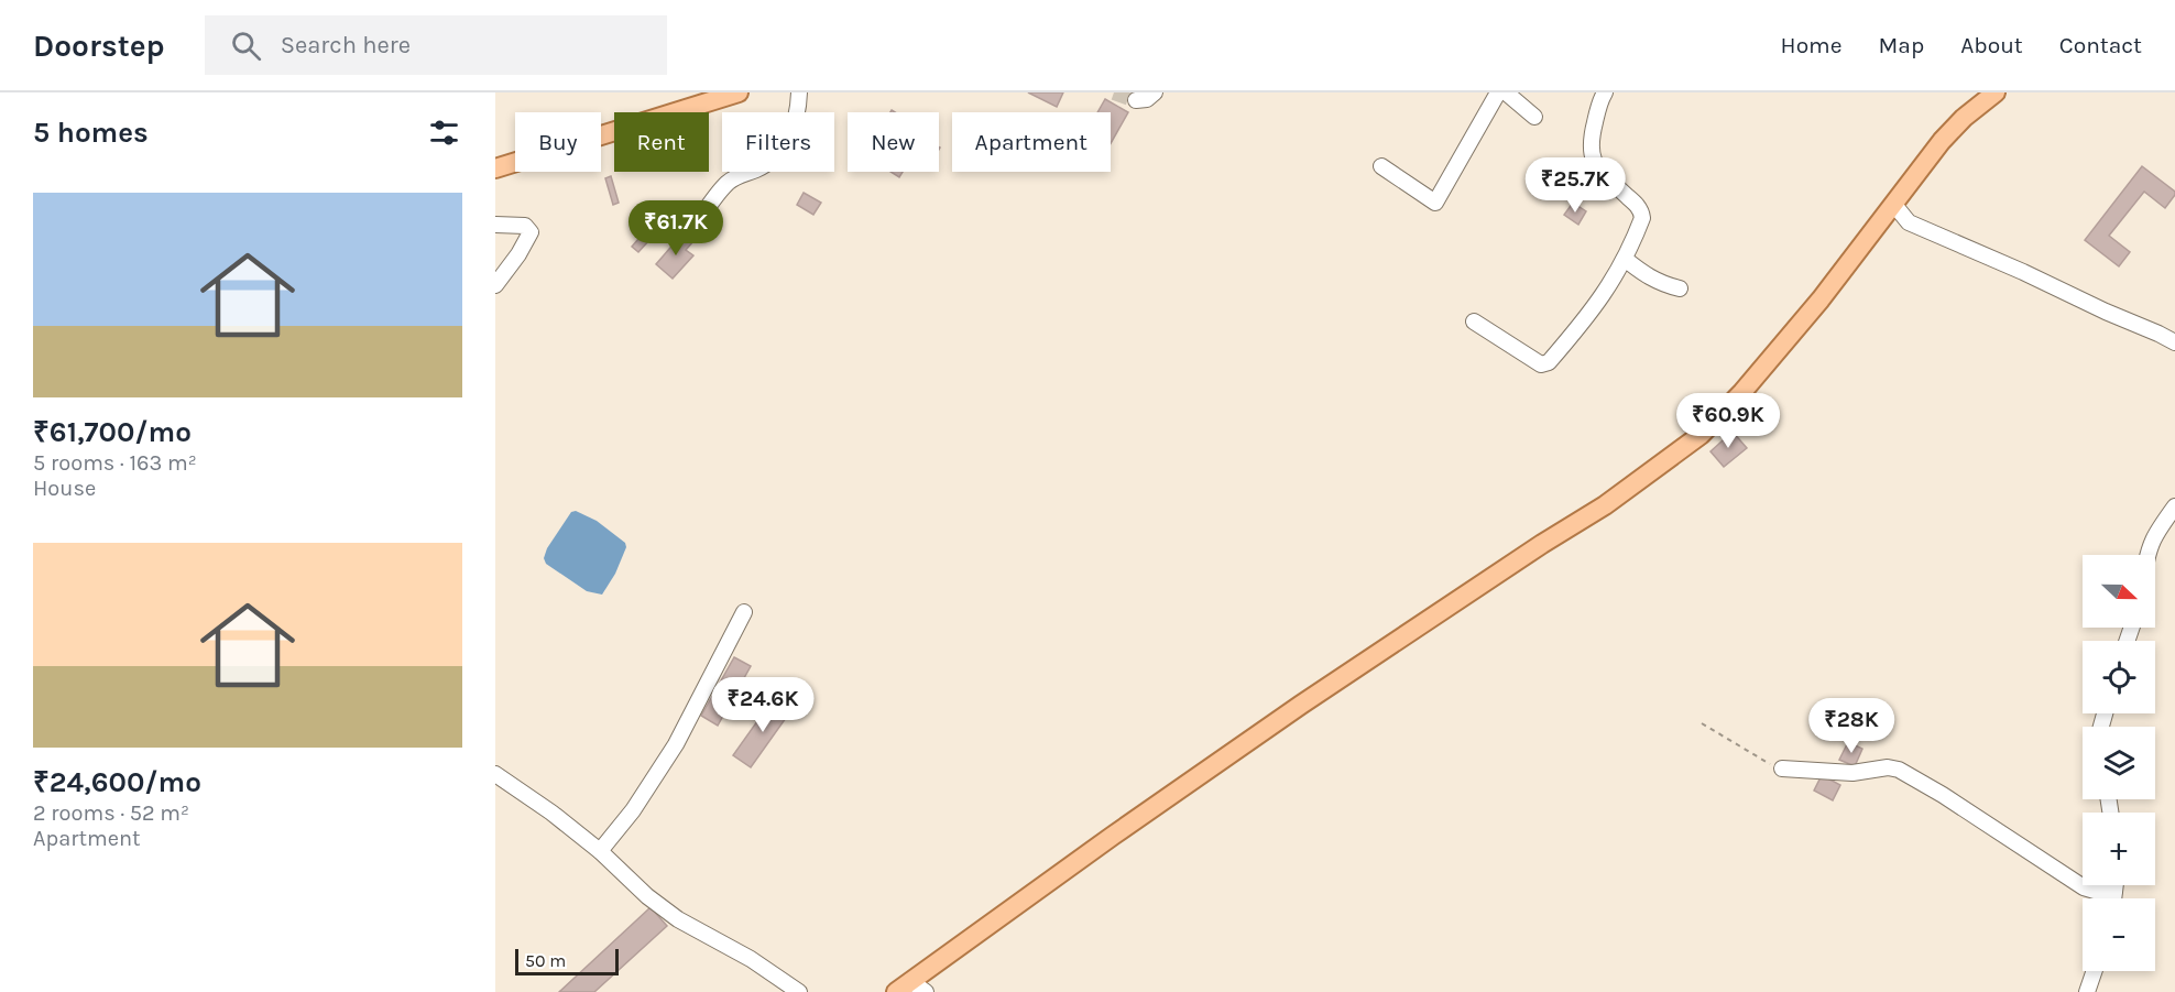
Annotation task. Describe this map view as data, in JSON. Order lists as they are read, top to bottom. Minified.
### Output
{"scale_bar":"50 m","north":"right","page":{"header":"Doorstep","search":"Search here","nav":["Home","Map","About","Contact"],"heading":"5 homes","chip":["Buy","Rent","Filters","New","Apartment"],"price":["₹25.7K","₹61.7K","₹60.9K","₹24.6K","₹28K"],"list":[{"name":"₹61,700/mo","note":"5 rooms · 163 m² · House"},{"name":"₹24,600/mo","note":"2 rooms · 52 m² · Apartment"}],"map_buttons":["+","−"],"scale":"50 m"}}
